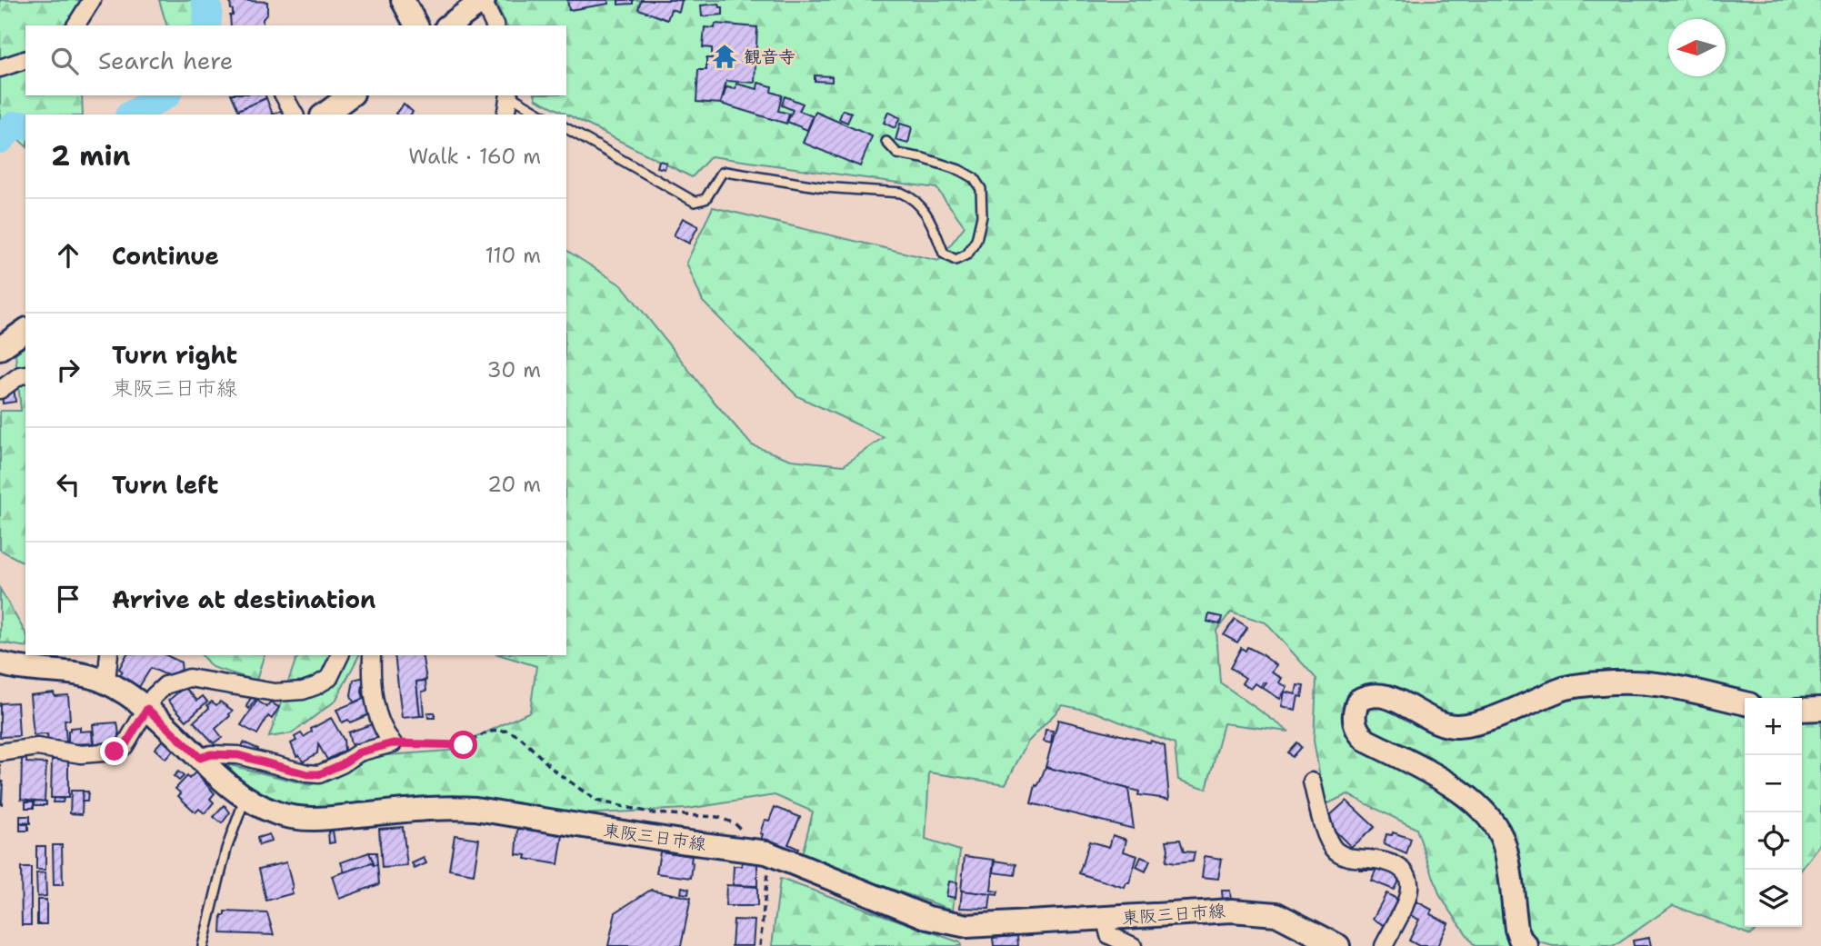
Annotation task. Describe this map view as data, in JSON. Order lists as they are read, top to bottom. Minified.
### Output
{"streets":{"main road":["東阪三日市線"]},"places":{"temple":["観音寺"]},"north":"left","page":{"search":"Search here","heading":["2 min","Walk · 160 m"],"list":[["Continue","110 m"],["Turn right","東阪三日市線","30 m"],["Turn left","20 m"],"Arrive at destination"],"map_buttons":["+","−"]}}
